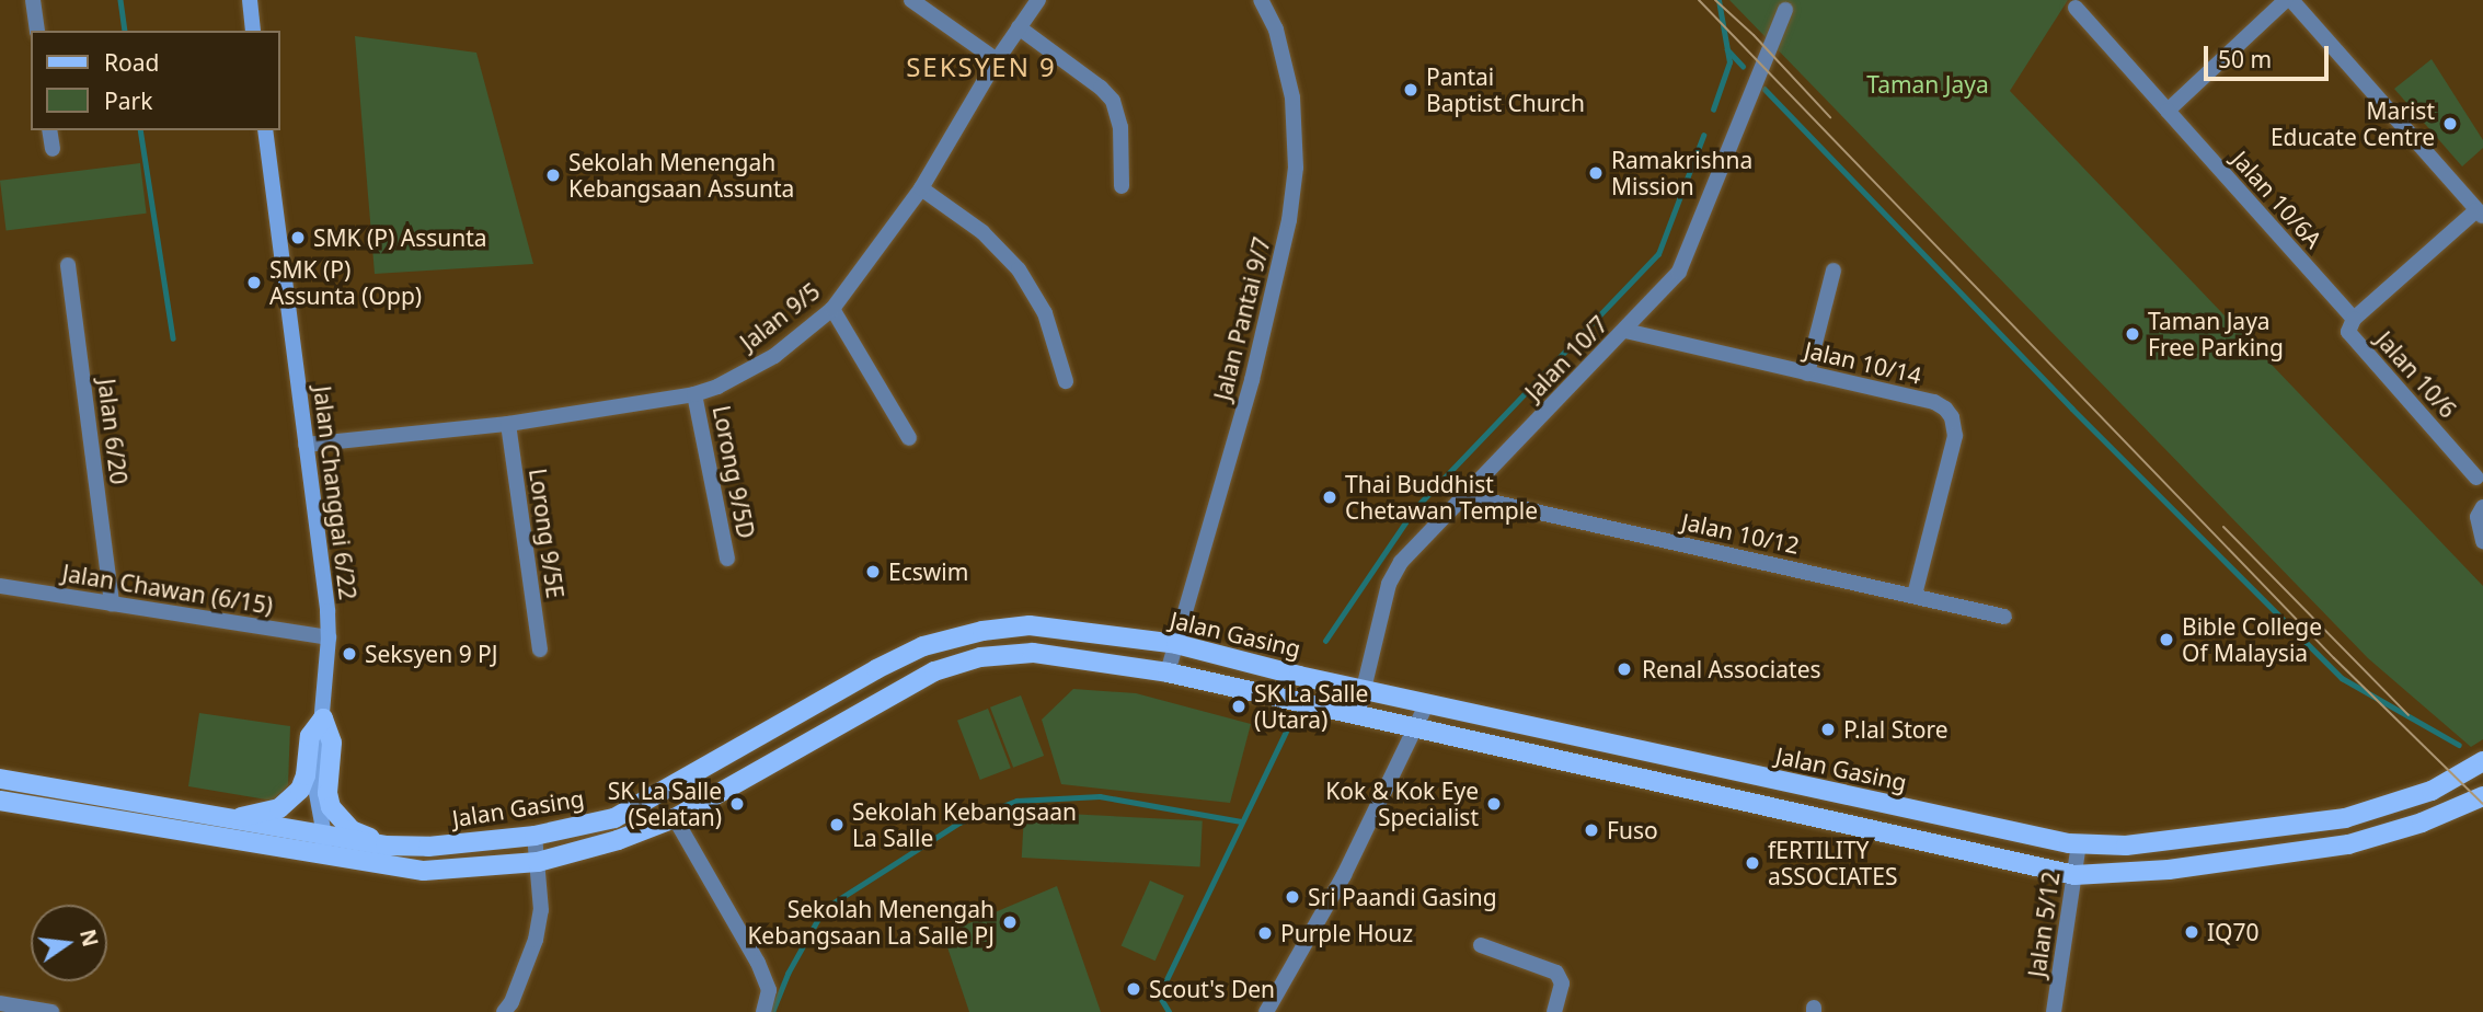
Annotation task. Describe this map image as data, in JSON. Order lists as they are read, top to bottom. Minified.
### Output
{"streets":{"main road":["Jalan Gasing"],"street":["Jalan 10/6A","Jalan 9/5","Jalan Pantai 9/7","Jalan 10/7","Jalan 10/14","Jalan 10/6","Jalan 6/20","Lorong 9/5D","Jalan Changgai 6/22","Lorong 9/5E","Jalan 10/12","Jalan Chawan (6/15)","Jalan 5/12"]},"crossings":[["Jalan 10/6A","Jalan 10/6"],["Jalan 9/5","Lorong 9/5D"],["Jalan 9/5","Jalan Changgai 6/22"],["Jalan 9/5","Lorong 9/5E"],["Jalan Pantai 9/7","Jalan Gasing"],["Jalan 10/7","Jalan 10/14"],["Jalan 10/7","Jalan 10/12"],["Jalan 10/7","Jalan Gasing"],["Jalan 10/14","Jalan 10/12"],["Jalan 6/20","Jalan Chawan (6/15)"],["Jalan Changgai 6/22","Jalan Chawan (6/15)"],["Jalan Changgai 6/22","Jalan Gasing"],["Jalan Gasing","Jalan 5/12"]],"districts":["SEKSYEN 9"],"parks":["Taman Jaya"],"places":["Pantai Baptist Church","Marist Educate Centre","Ramakrishna Mission","Sekolah Menengah Kebangsaan Assunta","SMK (P) Assunta","SMK (P) Assunta (Opp)","Taman Jaya Free Parking","Thai Buddhist Chetawan Temple","Ecswim","Bible College Of Malaysia","Seksyen 9 PJ","Renal Associates","SK La Salle (Utara)","P.lal Store","SK La Salle (Selatan)","Kok & Kok Eye Specialist","Sekolah Kebangsaan La Salle","Fuso","fERTILITY aSSOCIATES","Sri Paandi Gasing","Sekolah Menengah Kebangsaan La Salle PJ","IQ70","Purple Houz","Scout's Den"],"legend":["Road","Park"],"scale_bar":"50 m","north":"right"}
